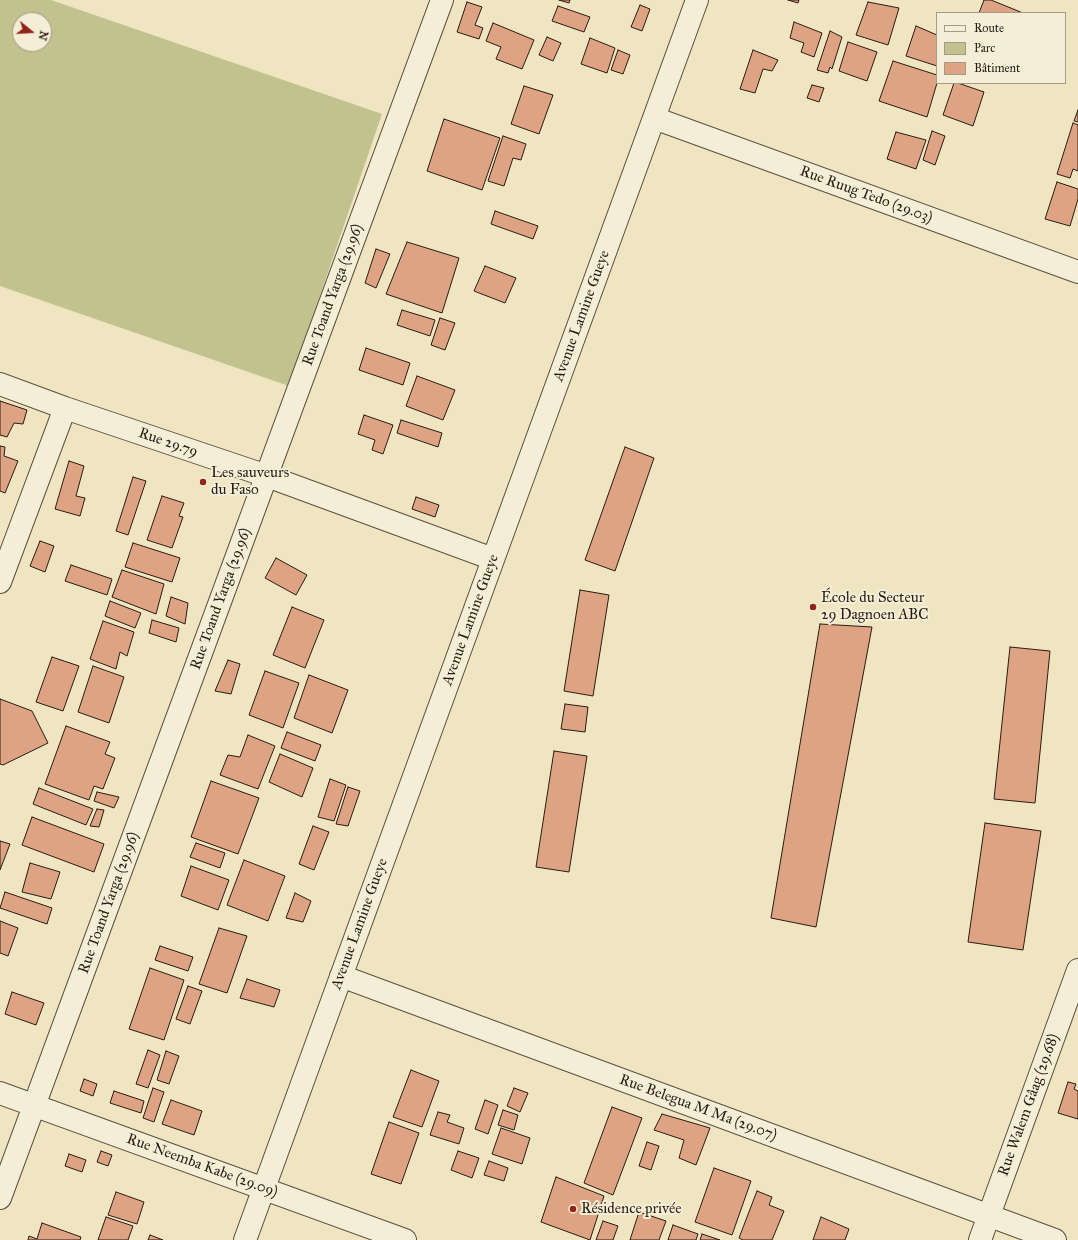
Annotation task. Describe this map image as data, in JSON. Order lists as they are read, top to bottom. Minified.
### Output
{"streets":{"street":["Rue Ruug Tedo (29.03)","Rue Toand Yarga (29.96)","Avenue Lamine Gueye","Rue 29.79","Rue Walem Gâag (29.68)","Rue Belegua M Ma (29.07)","Rue Neemba Kabe (29.09)"]},"crossings":[["Rue Ruug Tedo (29.03)","Avenue Lamine Gueye"],["Rue Toand Yarga (29.96)","Rue 29.79"],["Rue Toand Yarga (29.96)","Rue Neemba Kabe (29.09)"],["Avenue Lamine Gueye","Rue 29.79"],["Avenue Lamine Gueye","Rue Belegua M Ma (29.07)"],["Avenue Lamine Gueye","Rue Neemba Kabe (29.09)"],["Rue Walem Gâag (29.68)","Rue Belegua M Ma (29.07)"]],"places":["Les sauveurs du Faso","École du Secteur 29 Dagnoen ABC","Résidence privée"],"legend":["Route","Parc","Bâtiment"],"north":"right"}
